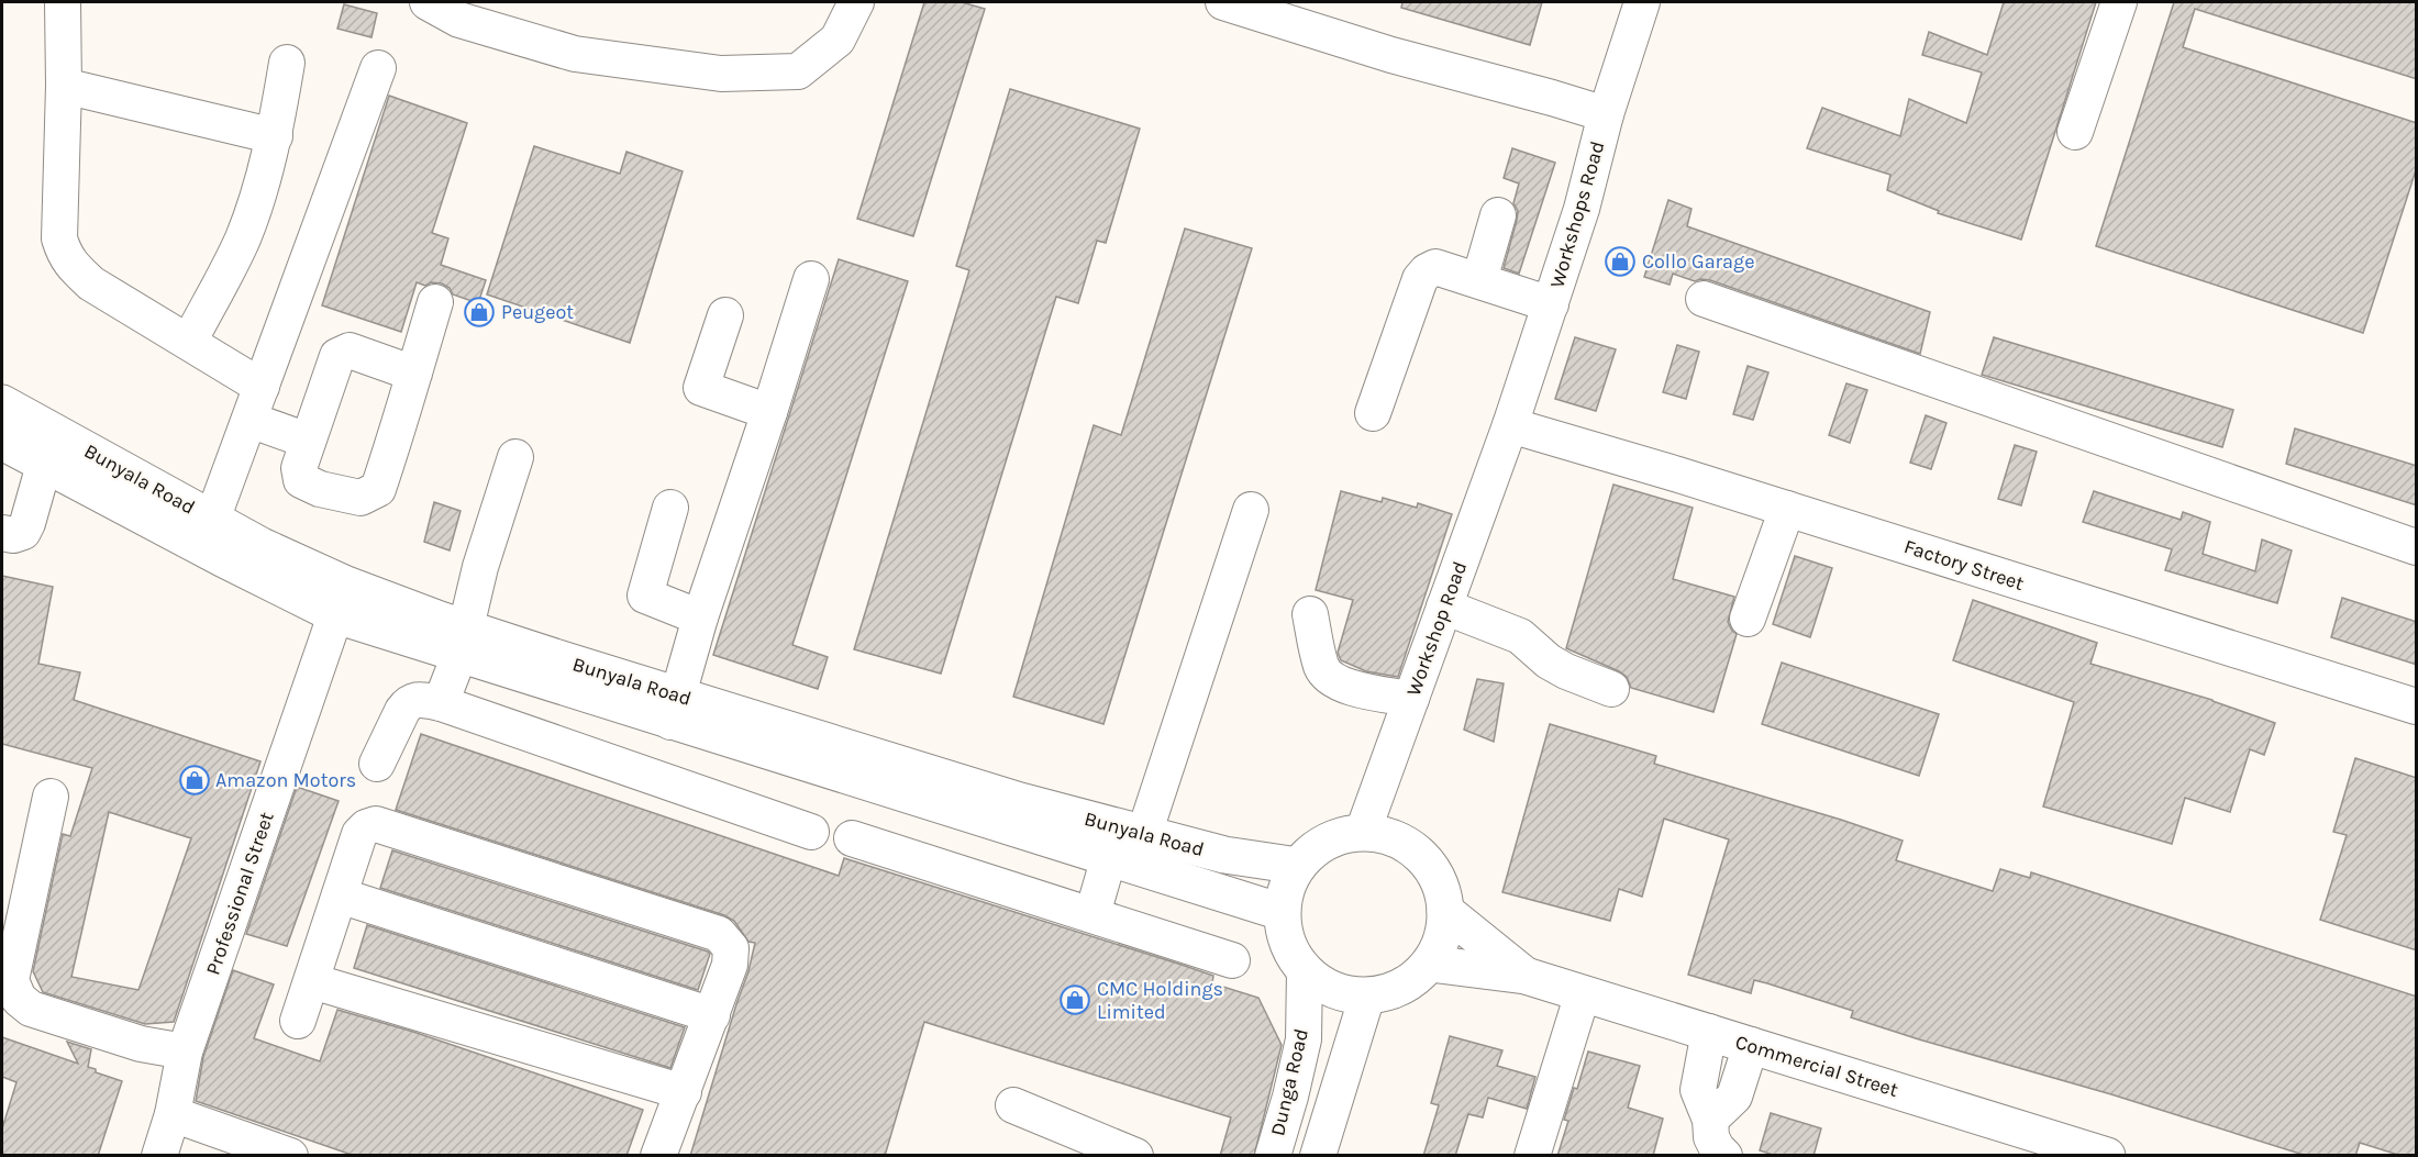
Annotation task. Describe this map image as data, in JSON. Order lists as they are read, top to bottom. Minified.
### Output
{"streets":{"main road":["Bunyala Road","Commercial Street"],"street":["Workshops Road","Factory Street","Workshop Road","Professional Street","Dunga Road"]},"crossings":[["Workshops Road","Factory Street"],["Workshops Road","Workshop Road"],["Bunyala Road","Workshop Road"],["Bunyala Road","Professional Street"],["Bunyala Road","Commercial Street"],["Bunyala Road","Dunga Road"],["Factory Street","Workshop Road"],["Workshop Road","Commercial Street"],["Workshop Road","Dunga Road"],["Commercial Street","Dunga Road"]],"places":{"shop":["Collo Garage","Peugeot","Amazon Motors","CMC Holdings Limited"]}}
